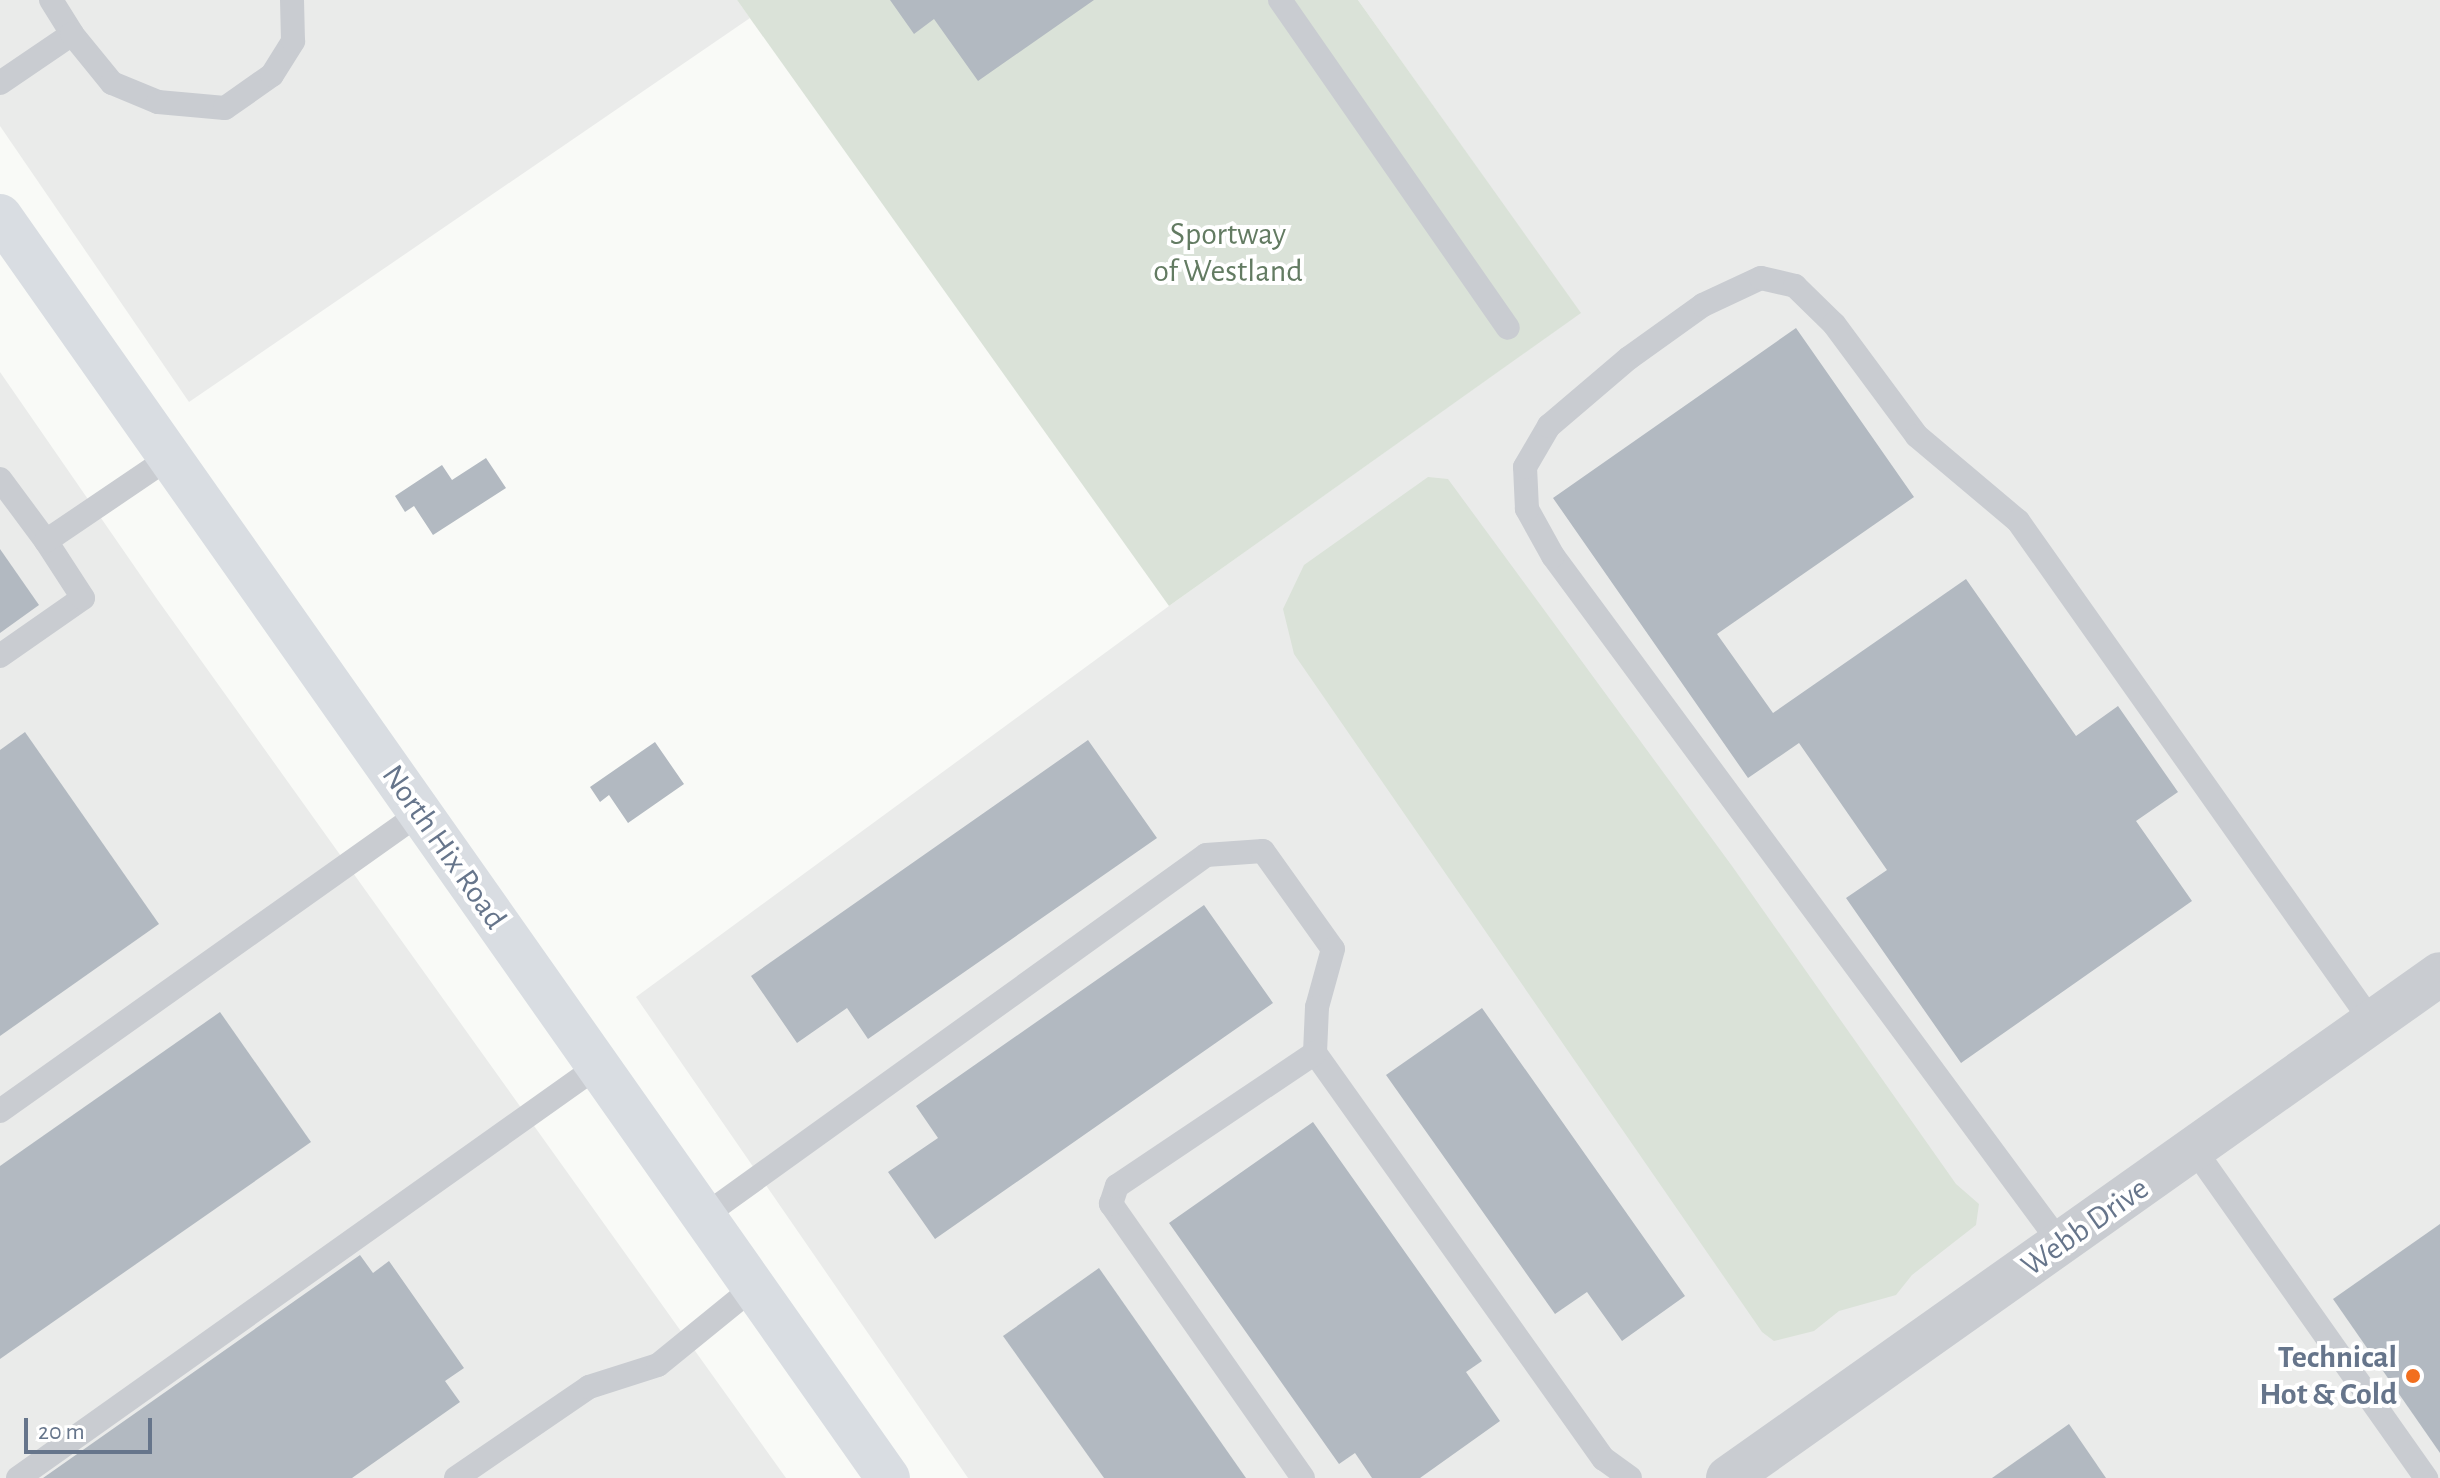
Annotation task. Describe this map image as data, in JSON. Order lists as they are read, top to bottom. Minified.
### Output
{"streets":{"street":["North Hix Road","Webb Drive"]},"parks":["Sportway of Westland"],"places":["Technical Hot & Cold"],"scale_bar":"20 m"}
